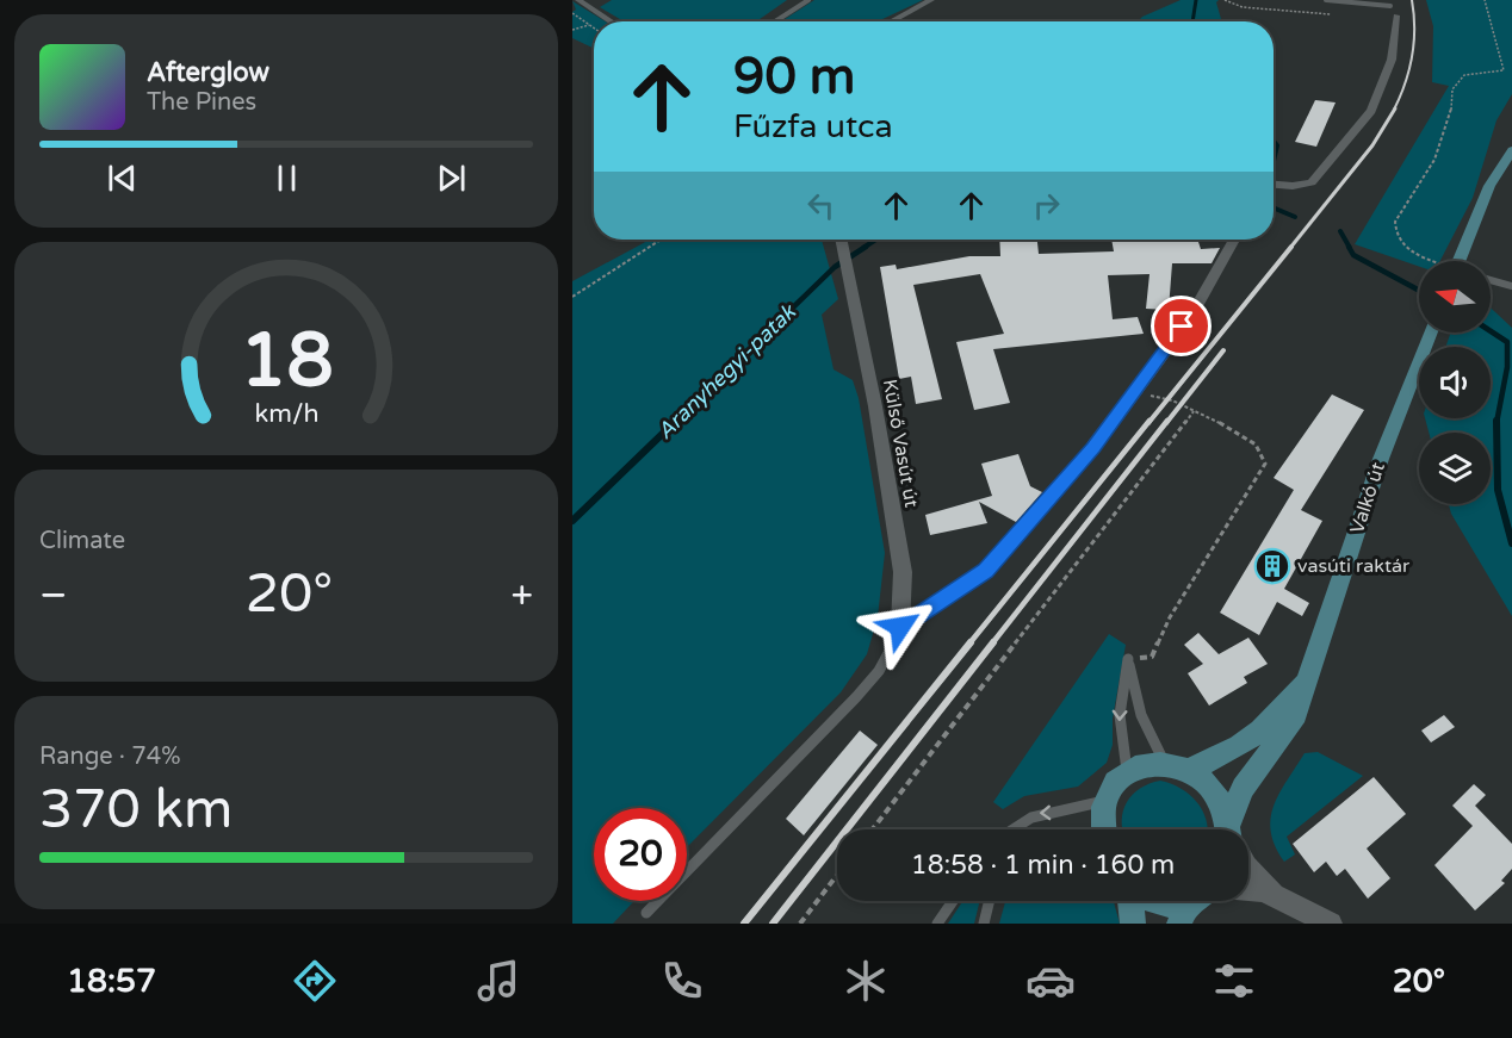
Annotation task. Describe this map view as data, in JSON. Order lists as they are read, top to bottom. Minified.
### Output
{"streets":{"street":["Külső Vasút út","Valkó út"]},"water":["Aranyhegyi-patak"],"places":{"building":["vasúti raktár"]},"north":"left","page":{"turn":["90 m","Fűzfa utca"],"song":["Afterglow","The Pines"],"tile":["Climate",["Range · 74%","370 km"]],"heat":["−","20°","+"],"limit":"20","trip":"18:58 · 1 min · 160 m","tabs":["18:57","20°"],"gauge":["18","km/h"]}}
